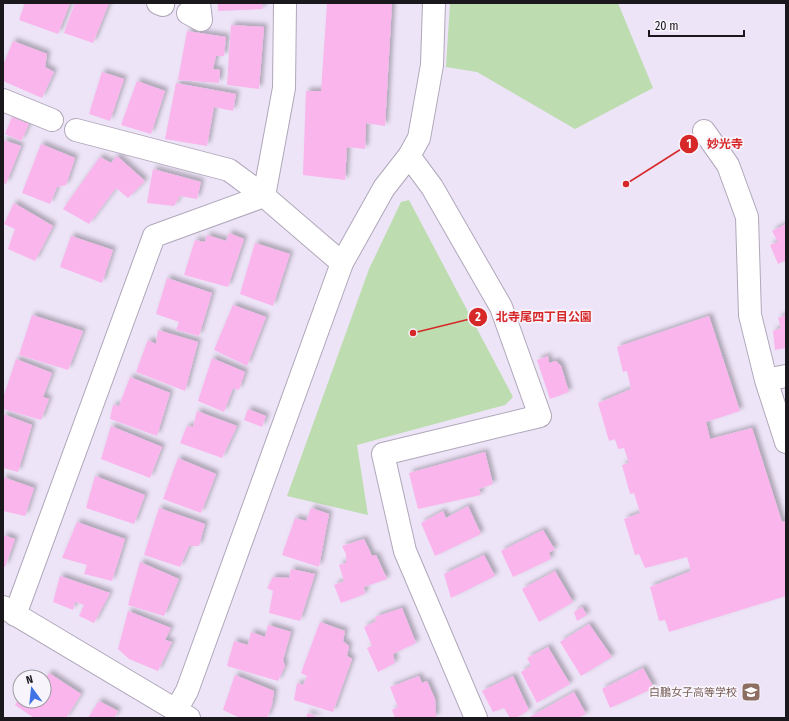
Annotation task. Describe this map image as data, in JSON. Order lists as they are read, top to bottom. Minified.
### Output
{"places":{"other":["妙光寺","北寺尾四丁目公園"],"school or university":["白鵬女子高等学校"]},"scale_bar":"20 m","north":"top"}
